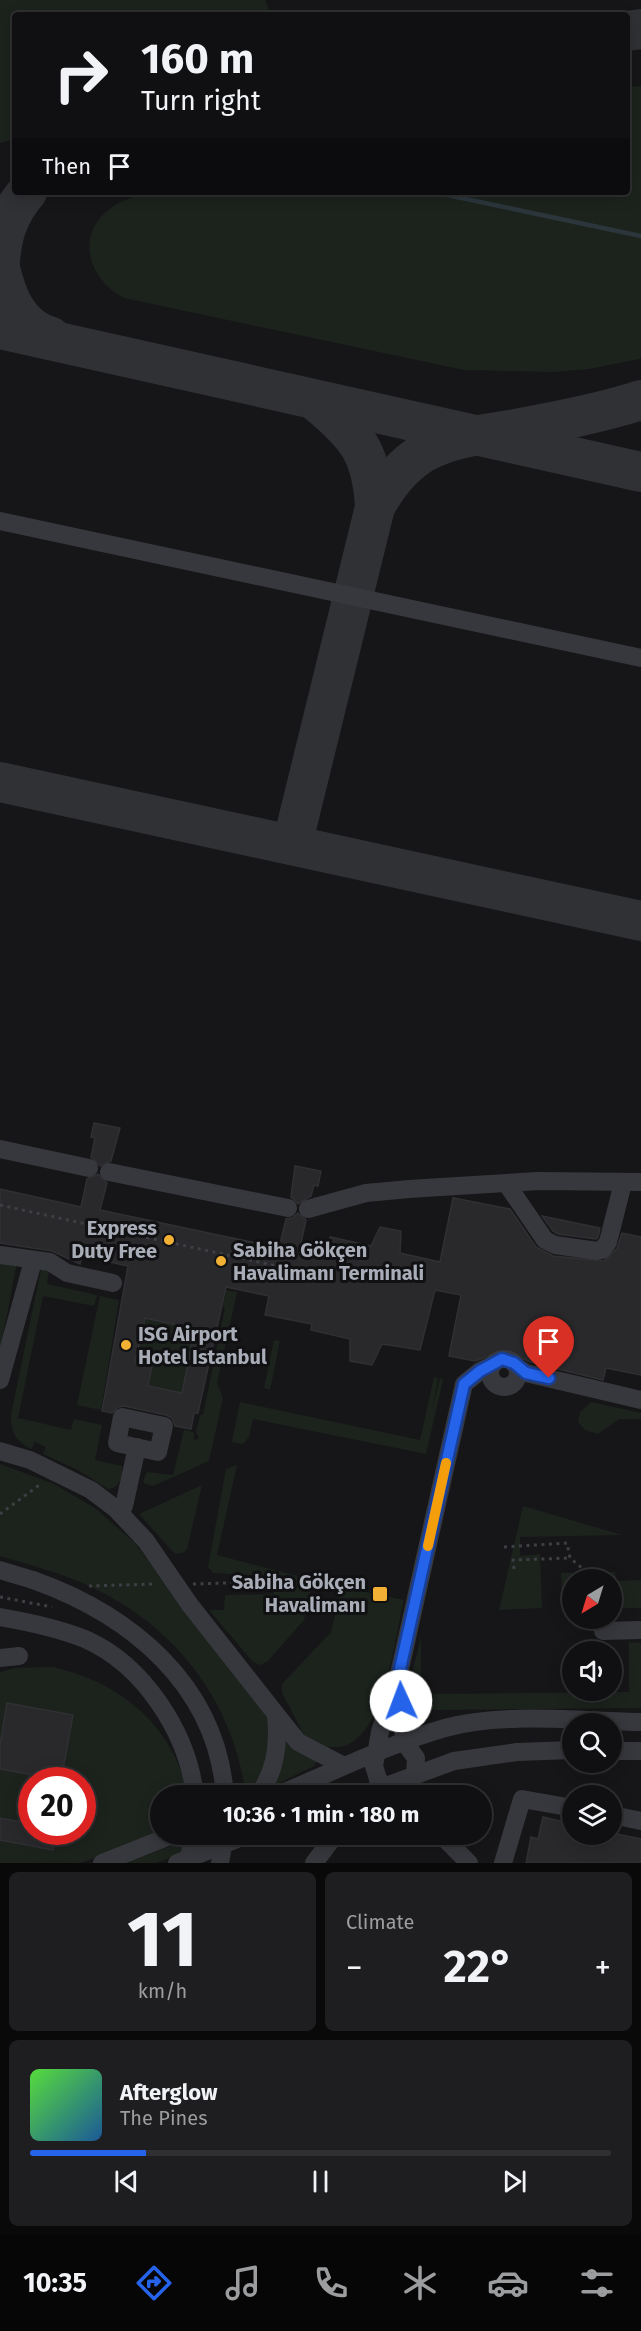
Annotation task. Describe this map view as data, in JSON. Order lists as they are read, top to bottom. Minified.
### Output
{"places":{"other":["Express Duty Free","Sabiha Gökçen Havalimanı Terminali","ISG Airport Hotel Istanbul"],"transit":["Sabiha Gökçen Havalimanı"]},"north":"bottom left","page":{"turn":["160 m","Turn right"],"then":"Then","limit":"20","trip":"10:36 · 1 min · 180 m","tile":[["11","km/h"],"Climate"],"heat":["−","22°","+"],"song":["Afterglow","The Pines"],"tabs":"10:35"}}
